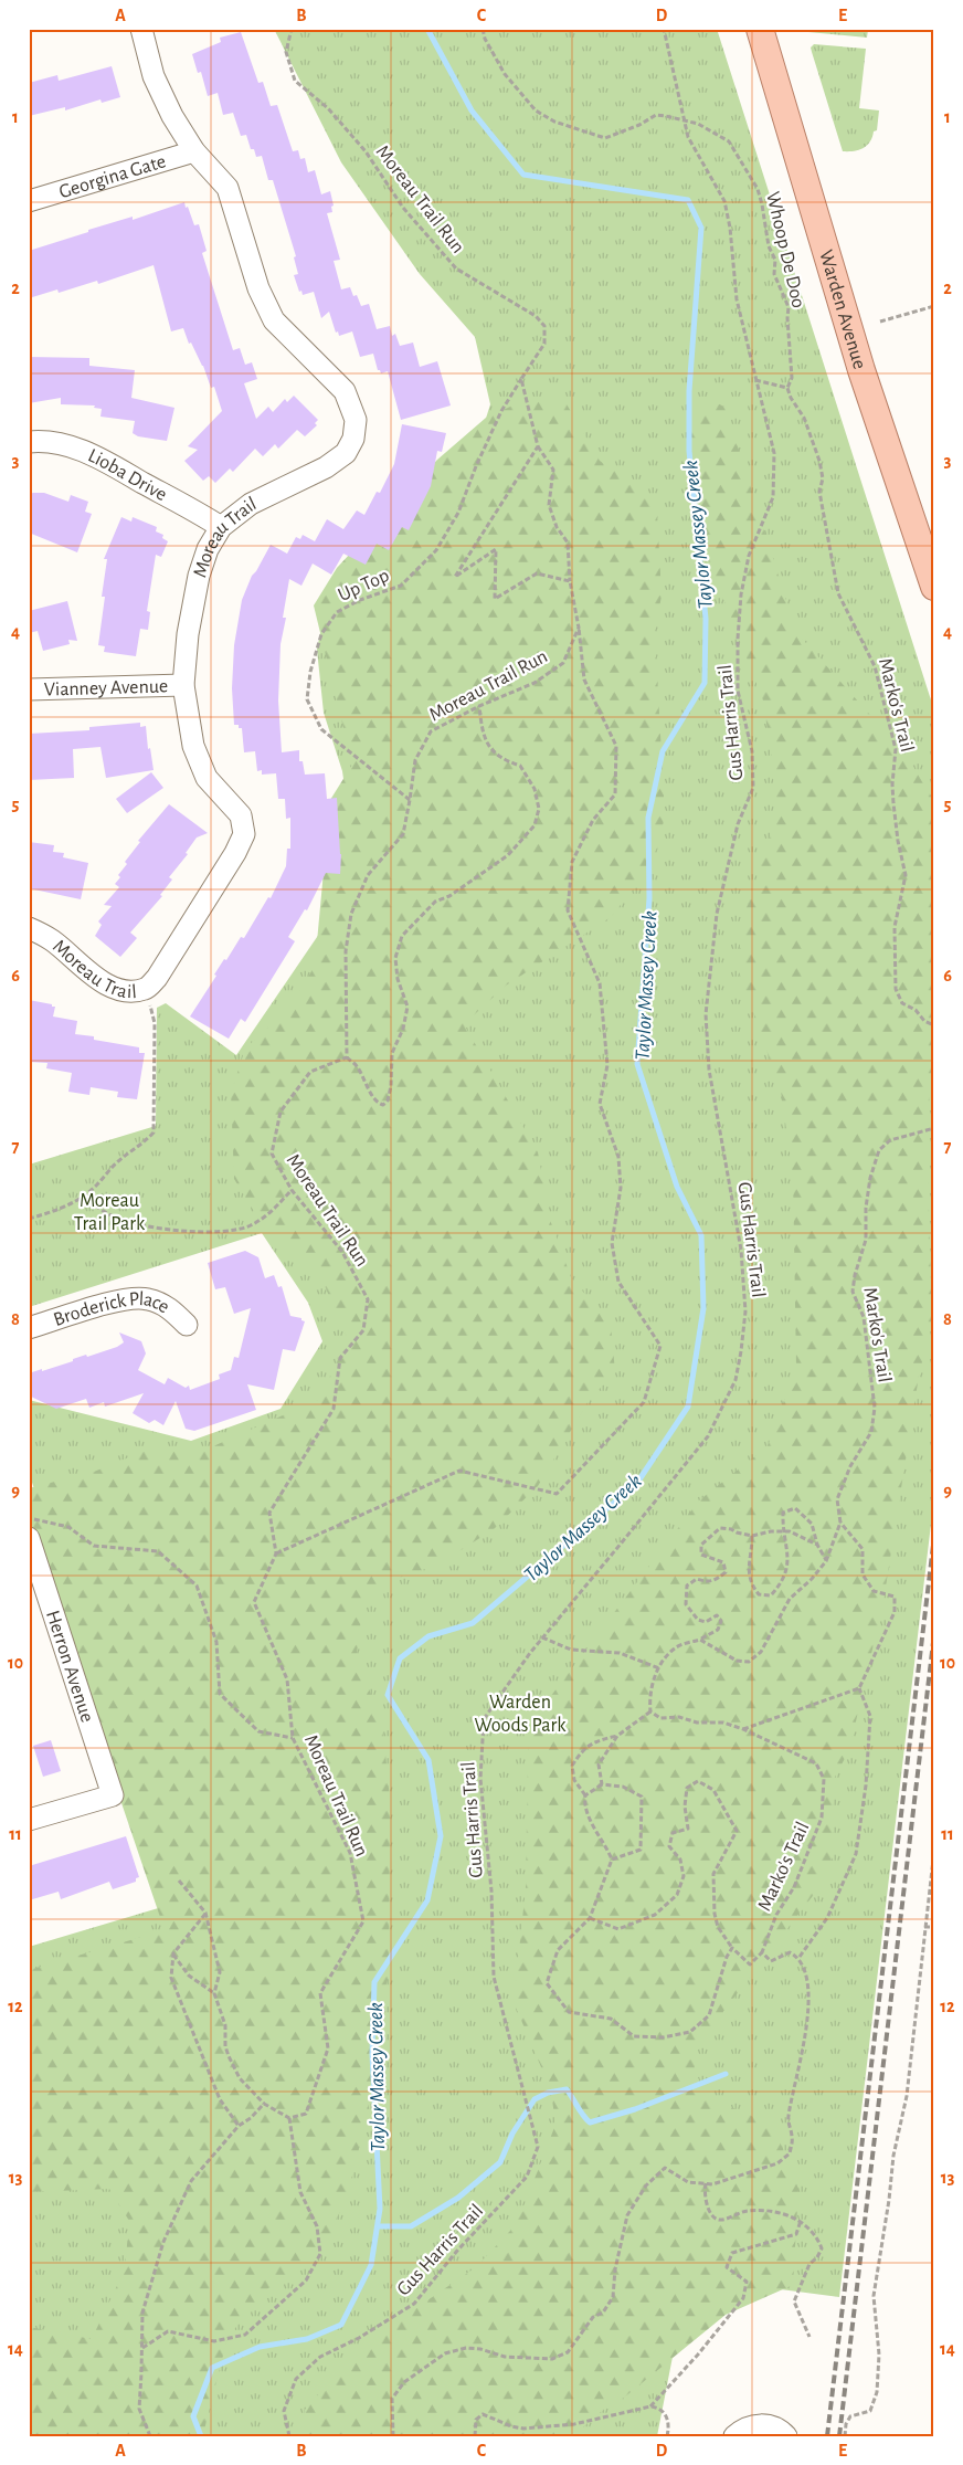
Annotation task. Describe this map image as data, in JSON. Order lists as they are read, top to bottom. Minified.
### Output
{"streets":{"main road":["Warden Avenue"],"street":["Georgina Gate","Lioba Drive","Moreau Trail","Vianney Avenue","Broderick Place","Herron Avenue"],"path":["Moreau Trail Run","Whoop De Doo","Up Top","Marko's Trail","Gus Harris Trail"]},"crossings":[["Georgina Gate","Moreau Trail"],["Moreau Trail Run","Up Top"],["Whoop De Doo","Marko's Trail"],["Whoop De Doo","Gus Harris Trail"],["Lioba Drive","Moreau Trail"],["Moreau Trail","Vianney Avenue"]],"water":["Taylor Massey Creek"],"parks":["Moreau Trail Park","Warden Woods Park"],"grid":{"columns":["A","B","C","D","E"],"rows":["1","2","3","4","5","6","7","8","9","10","11","12","13","14"]}}
